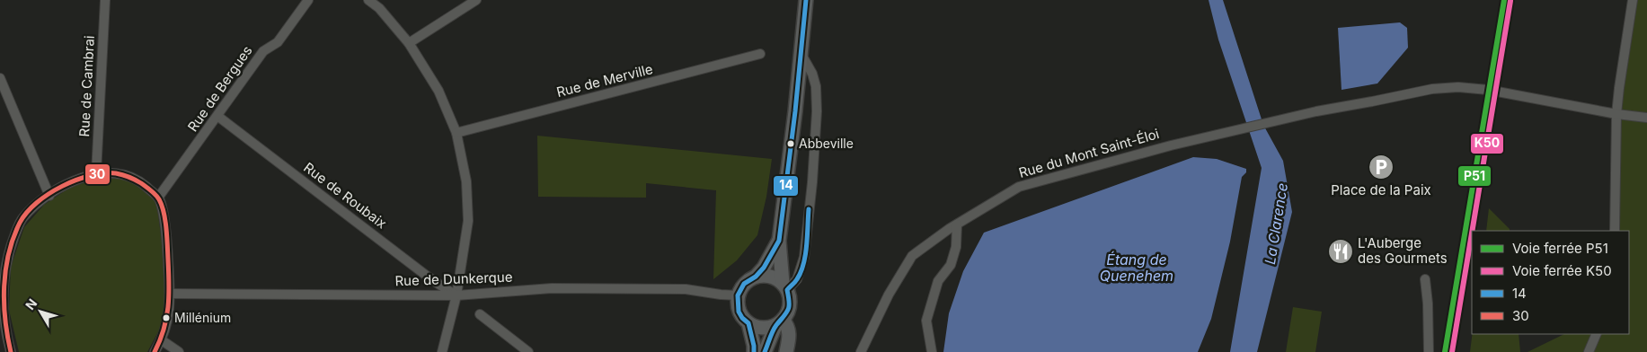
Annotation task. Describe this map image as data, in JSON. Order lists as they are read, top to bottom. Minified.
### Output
{"streets":{"street":["Rue de Merville","Rue de Cambrai","Rue de Bergues","Rue du Mont Saint-Éloi","Rue de Roubaix","Rue de Dunkerque"]},"crossings":[["Rue de Bergues","Rue de Roubaix"],["Rue de Roubaix","Rue de Dunkerque"]],"water":["La Clarence","Étang de Quenehem"],"places":{"other":["Abbeville","Millénium"],"parking":["Place de la Paix"],"restaurant":["L'Auberge des Gourmets"]},"lines":["rail line P51","transit line 14","rail line K50","transit line 30"],"legend":["Voie ferrée P51","Voie ferrée K50","14","30"],"north":"top left"}
